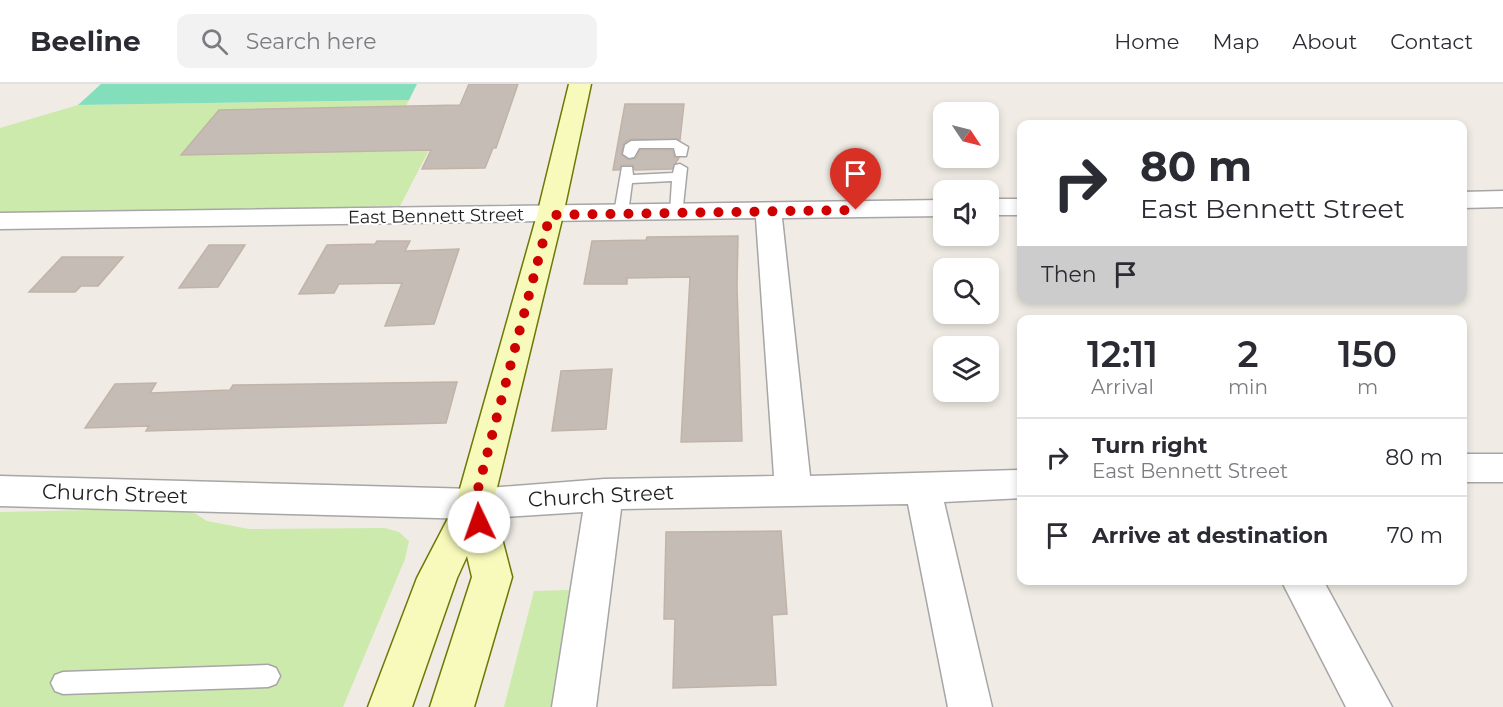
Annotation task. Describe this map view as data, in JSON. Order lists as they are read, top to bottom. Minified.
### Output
{"streets":{"street":["East Bennett Street","Church Street"]},"north":"bottom right","page":{"header":"Beeline","search":"Search here","nav":["Home","Map","About","Contact"],"turn":["80 m","East Bennett Street"],"then":"Then","eta":["12:11","Arrival","2","min","150","m"],"list":[{"name":"Turn right","note":"East Bennett Street","value":"80 m"},{"name":"Arrive at destination","value":"70 m"}]}}
